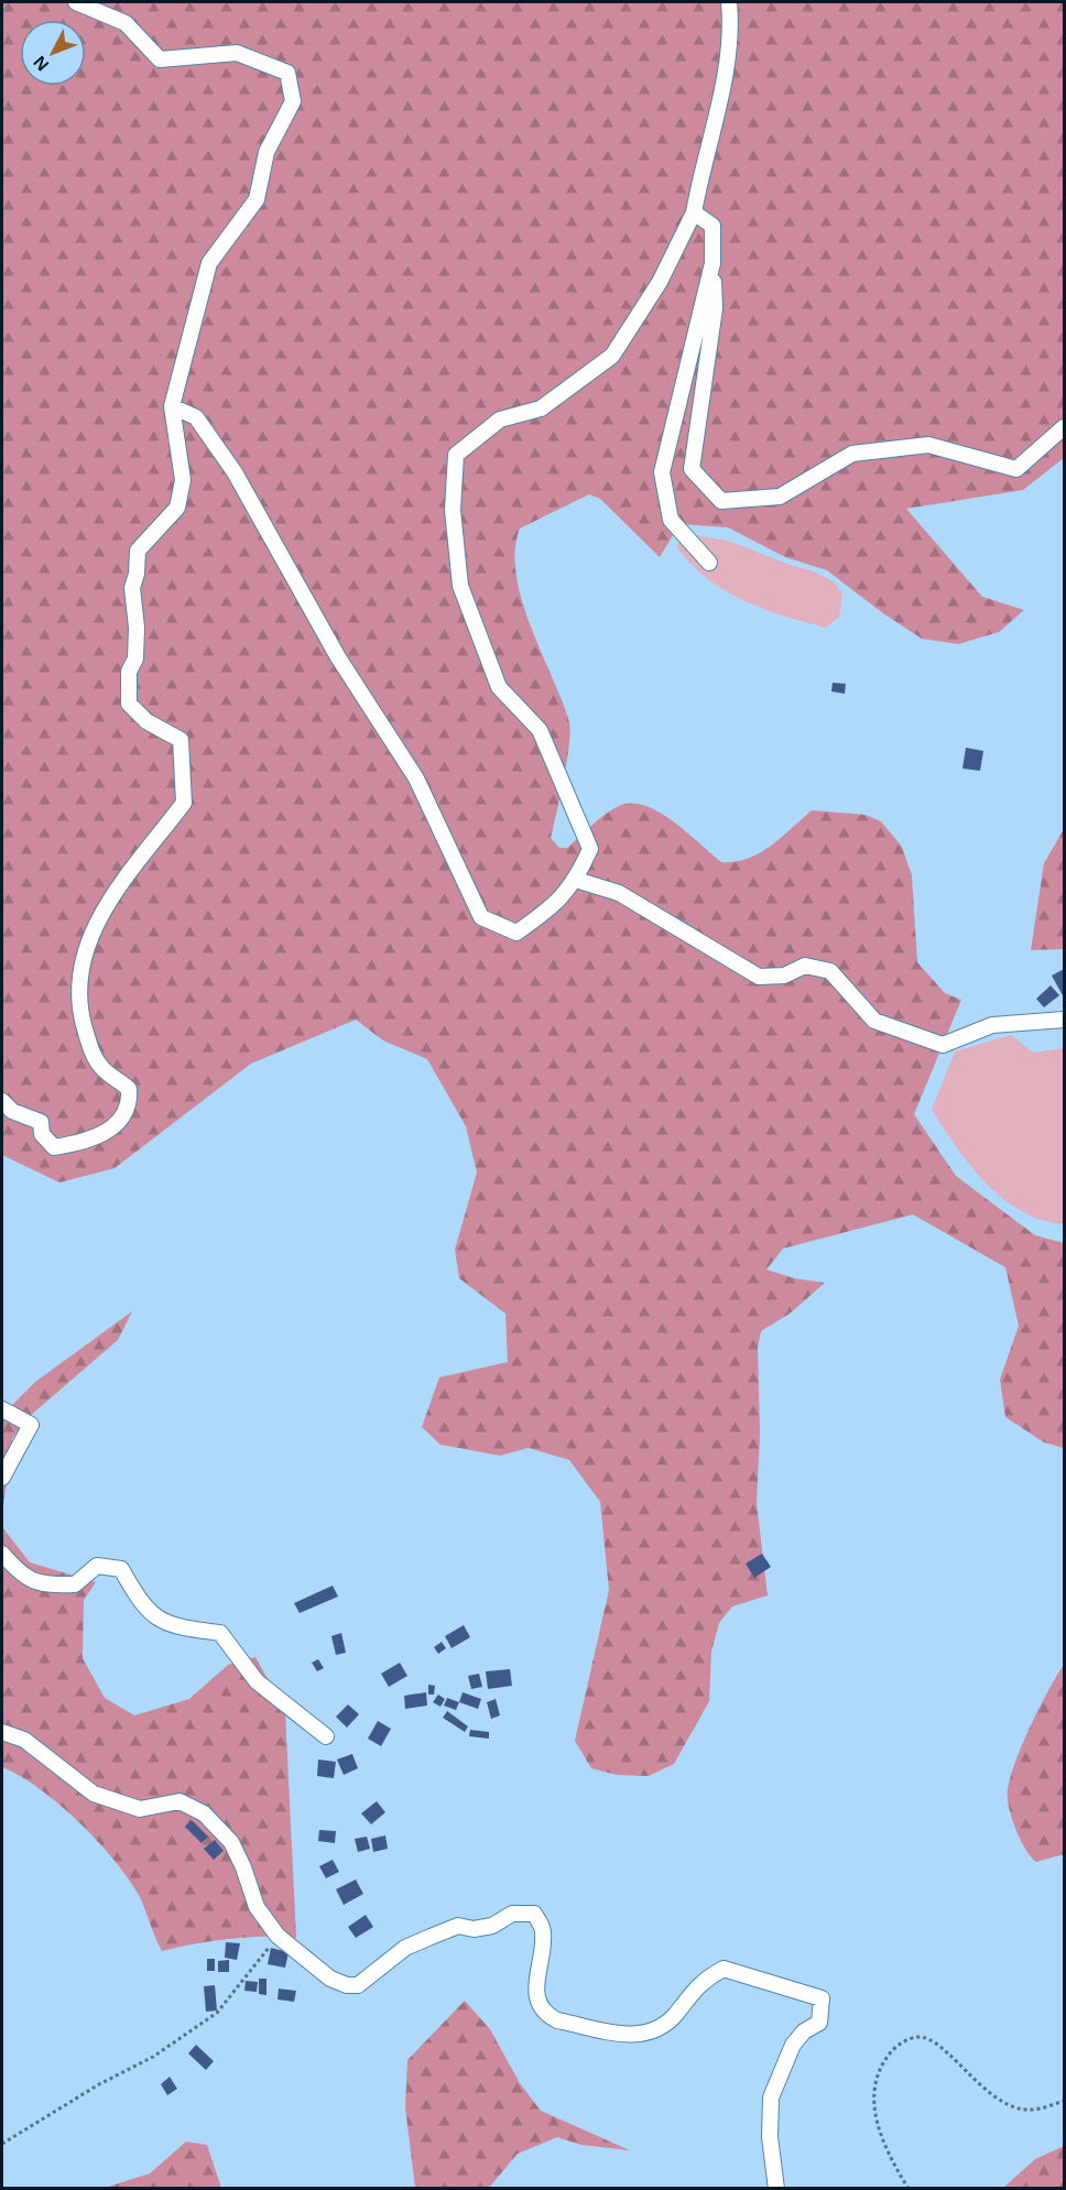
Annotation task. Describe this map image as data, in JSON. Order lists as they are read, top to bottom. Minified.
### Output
{"north":"bottom left"}
